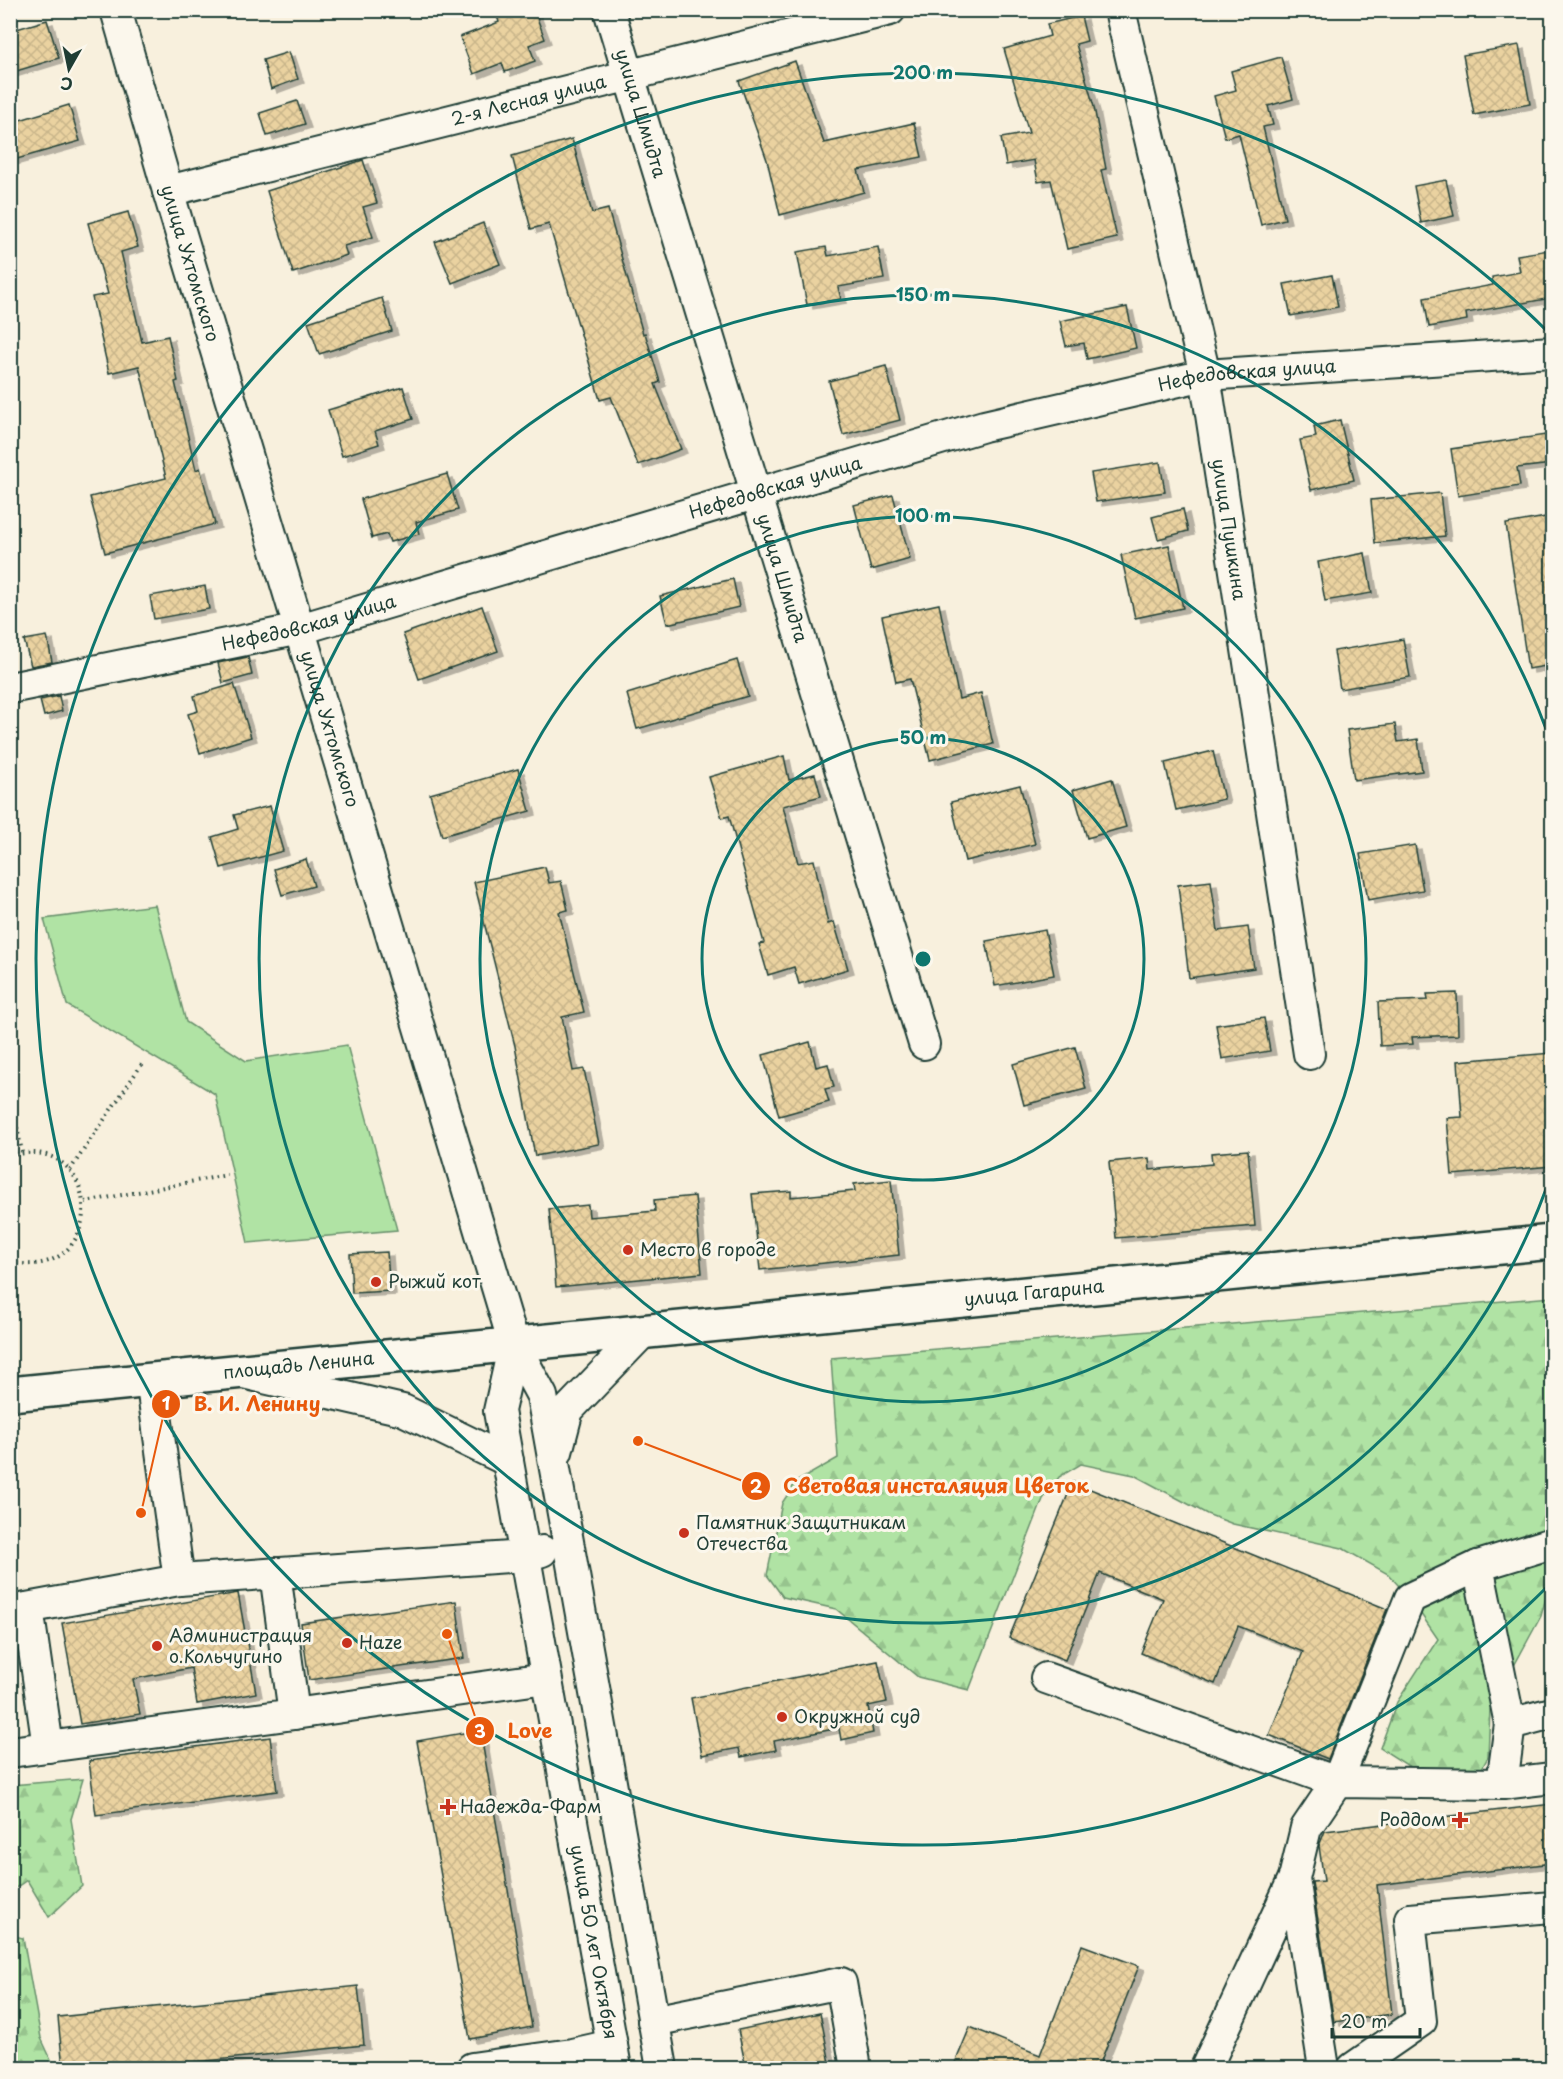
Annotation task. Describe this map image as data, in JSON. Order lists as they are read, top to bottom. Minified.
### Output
{"streets":{"main road":["улица Гагарина","площадь Ленина"],"street":["2-я Лесная улица","улица Шмидта","улица Ухтомского","Нефедовская улица","улица Пушкина","улица 50 лет Октября"]},"crossings":[["2-я Лесная улица","улица Шмидта"],["2-я Лесная улица","улица Ухтомского"],["улица Шмидта","Нефедовская улица"],["улица Ухтомского","Нефедовская улица"],["улица Ухтомского","улица Гагарина"],["улица Ухтомского","площадь Ленина"],["улица Ухтомского","улица 50 лет Октября"],["Нефедовская улица","улица Пушкина"],["улица Гагарина","площадь Ленина"],["улица Гагарина","улица 50 лет Октября"],["площадь Ленина","улица 50 лет Октября"]],"places":{"other":["Место в городе","Рыжий кот","Световая инсталяция Цветок","В. И. Ленину","Памятник Защитникам Отечества","Love","Haze","Администрация о.Кольчугино","Окружной суд"],"health":["Надежда-Фарм","Роддом"]},"scale_bar":"20 m","north":"bottom","rings":["200 m","150 m","100 m","50 m"]}
